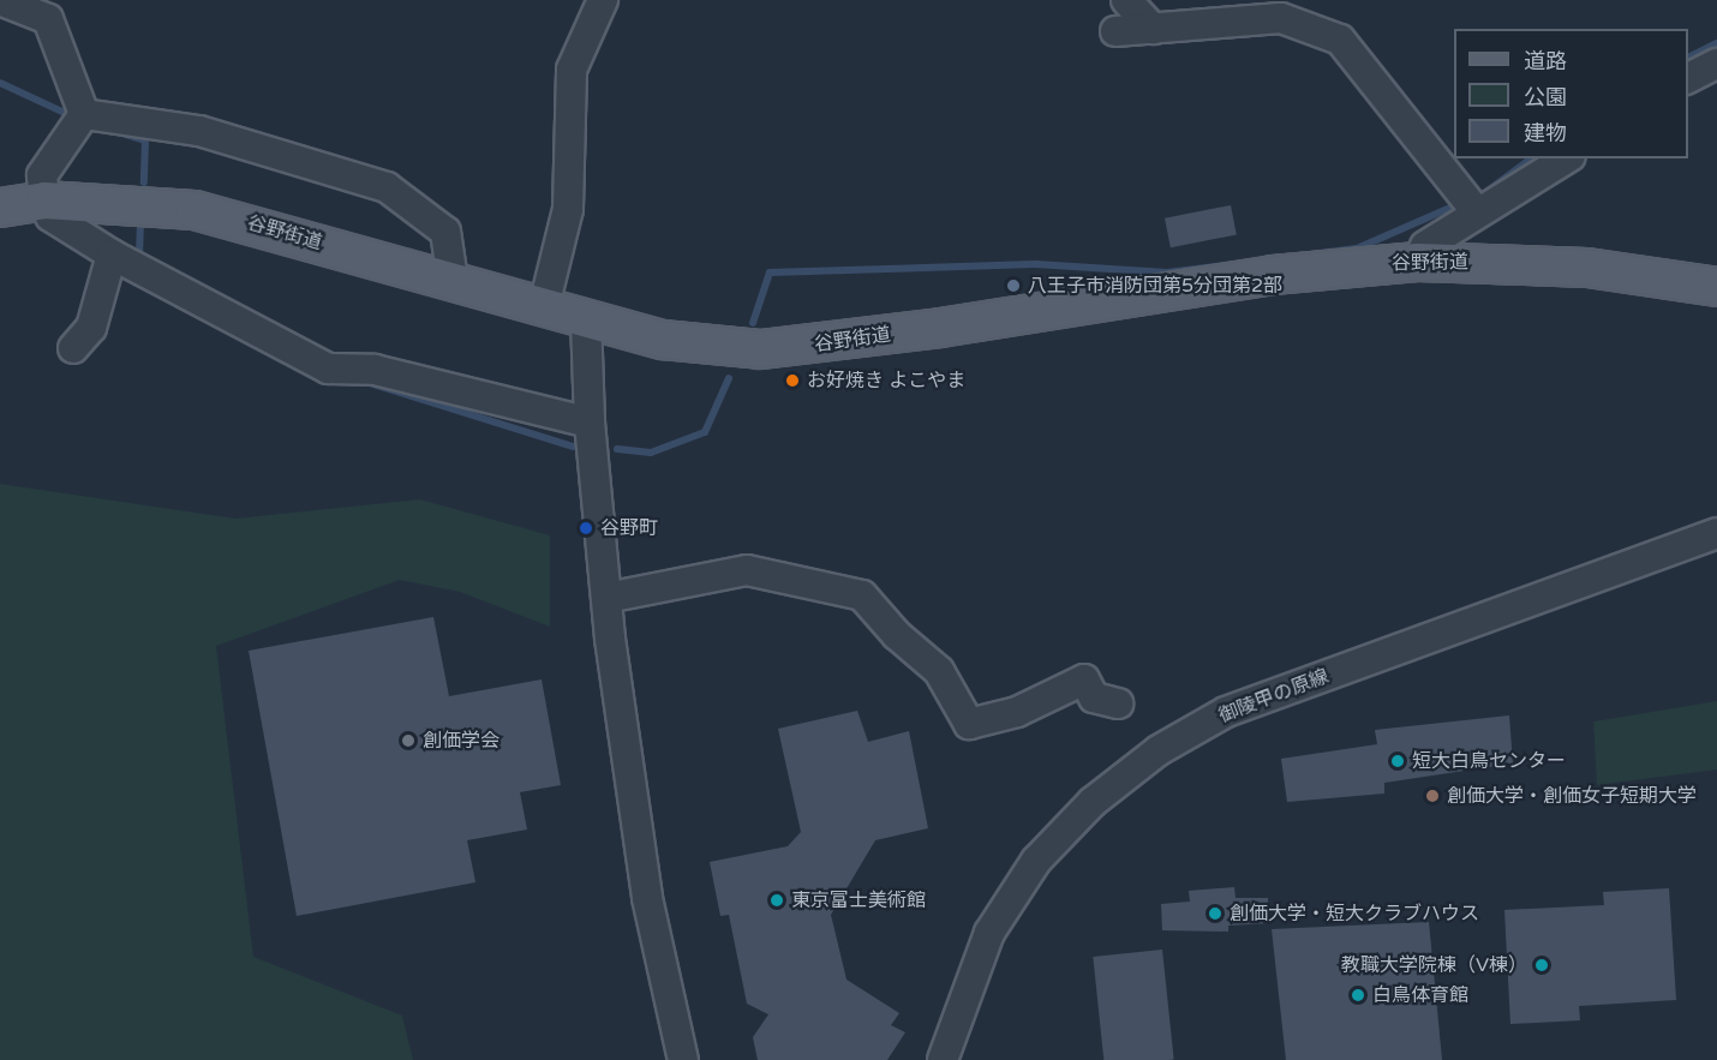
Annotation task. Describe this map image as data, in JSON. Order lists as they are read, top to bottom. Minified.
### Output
{"streets":{"main road":["谷野街道"],"street":["御陵甲の原線"]},"places":["八王子市消防団第5分団第2部","お好焼き よこやま","谷野町","創価学会","短大白鳥センター","創価大学・創価女子短期大学","東京富士美術館","創価大学・短大クラブハウス","教職大学院棟（V棟）","白鳥体育館"],"legend":["道路","公園","建物"]}
